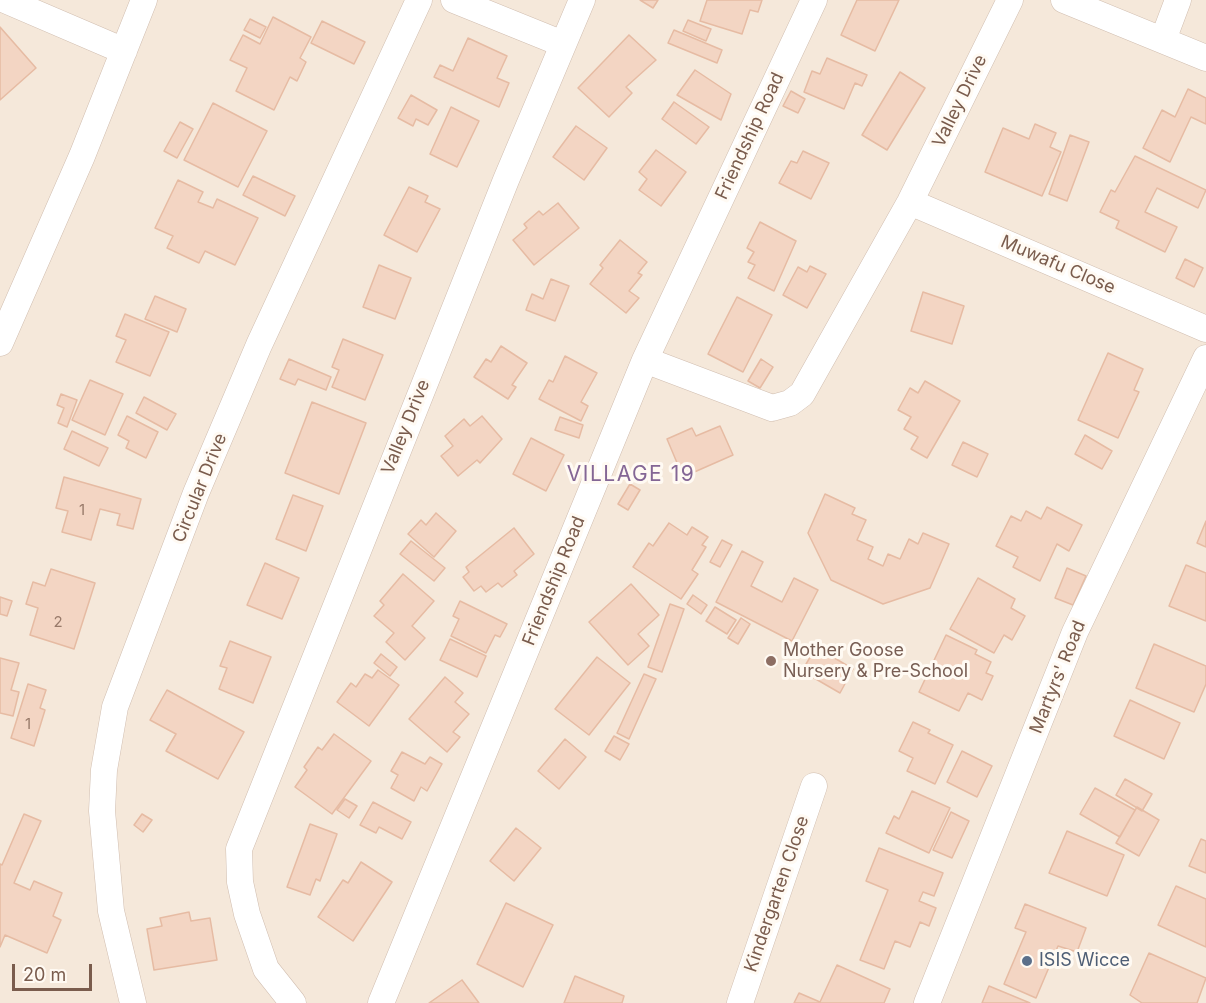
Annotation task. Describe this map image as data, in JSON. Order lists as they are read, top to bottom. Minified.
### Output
{"streets":{"street":["Valley Drive","Friendship Road","Muwafu Close","Circular Drive","Martyrs' Road","Kindergarten Close"]},"crossings":[["Valley Drive","Friendship Road"],["Valley Drive","Muwafu Close"]],"districts":["VILLAGE 19"],"places":["Mother Goose Nursery & Pre-School","ISIS Wicce"],"house_numbers":["1","2","1"],"scale_bar":"20 m"}
